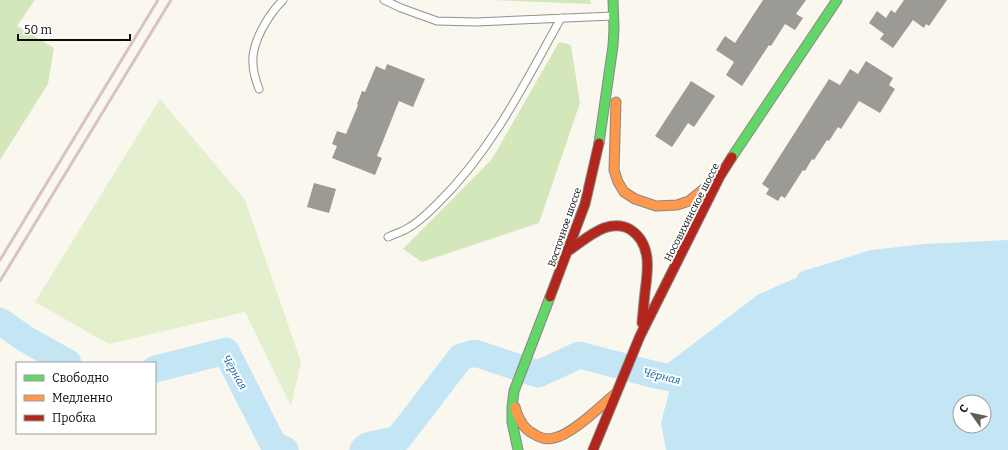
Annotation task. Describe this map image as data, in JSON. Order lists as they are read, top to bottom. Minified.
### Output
{"streets":{"main road":["Носовихинское шоссе","Восточное шоссе"]},"water":["Чёрная"],"legend":["Свободно","Медленно","Пробка"],"scale_bar":"50 m","north":"top left"}
